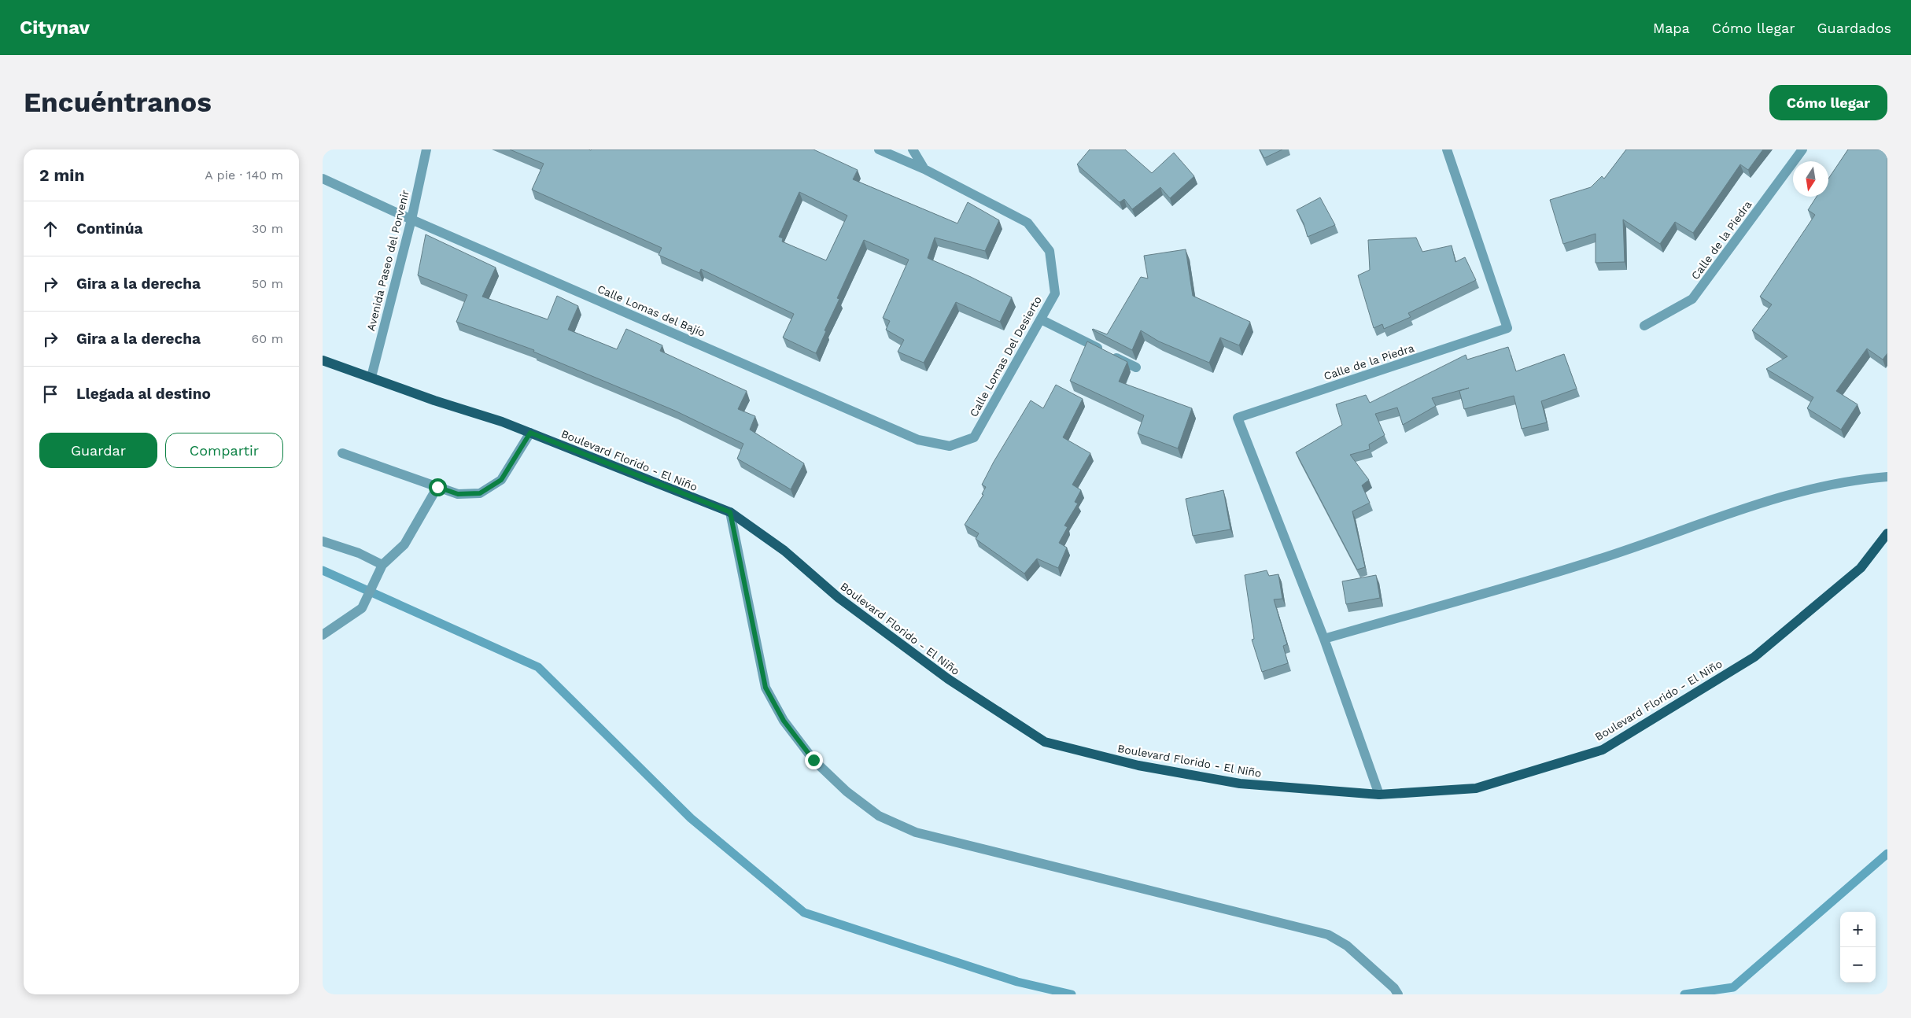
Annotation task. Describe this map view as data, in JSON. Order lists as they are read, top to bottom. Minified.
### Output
{"streets":{"main road":["Boulevard Florido - El Niño"],"street":["Calle de la Piedra","Avenida Paseo del Porvenir","Calle Lomas del Bajío","Calle Lomas Del Desierto"]},"crossings":[["Avenida Paseo del Porvenir","Calle Lomas del Bajío"],["Avenida Paseo del Porvenir","Boulevard Florido - El Niño"],["Calle Lomas del Bajío","Calle Lomas Del Desierto"]],"north":"bottom","page":{"header":"Citynav","nav":["Mapa","Cómo llegar","Guardados"],"buttons":["Cómo llegar",["Guardar","Compartir"]],"title":"Encuéntranos","heading":["2 min","A pie · 140 m"],"list":[["Continúa","30 m"],["Gira a la derecha","50 m"],["Gira a la derecha","60 m"],"Llegada al destino"],"map_buttons":["+","−"]}}
